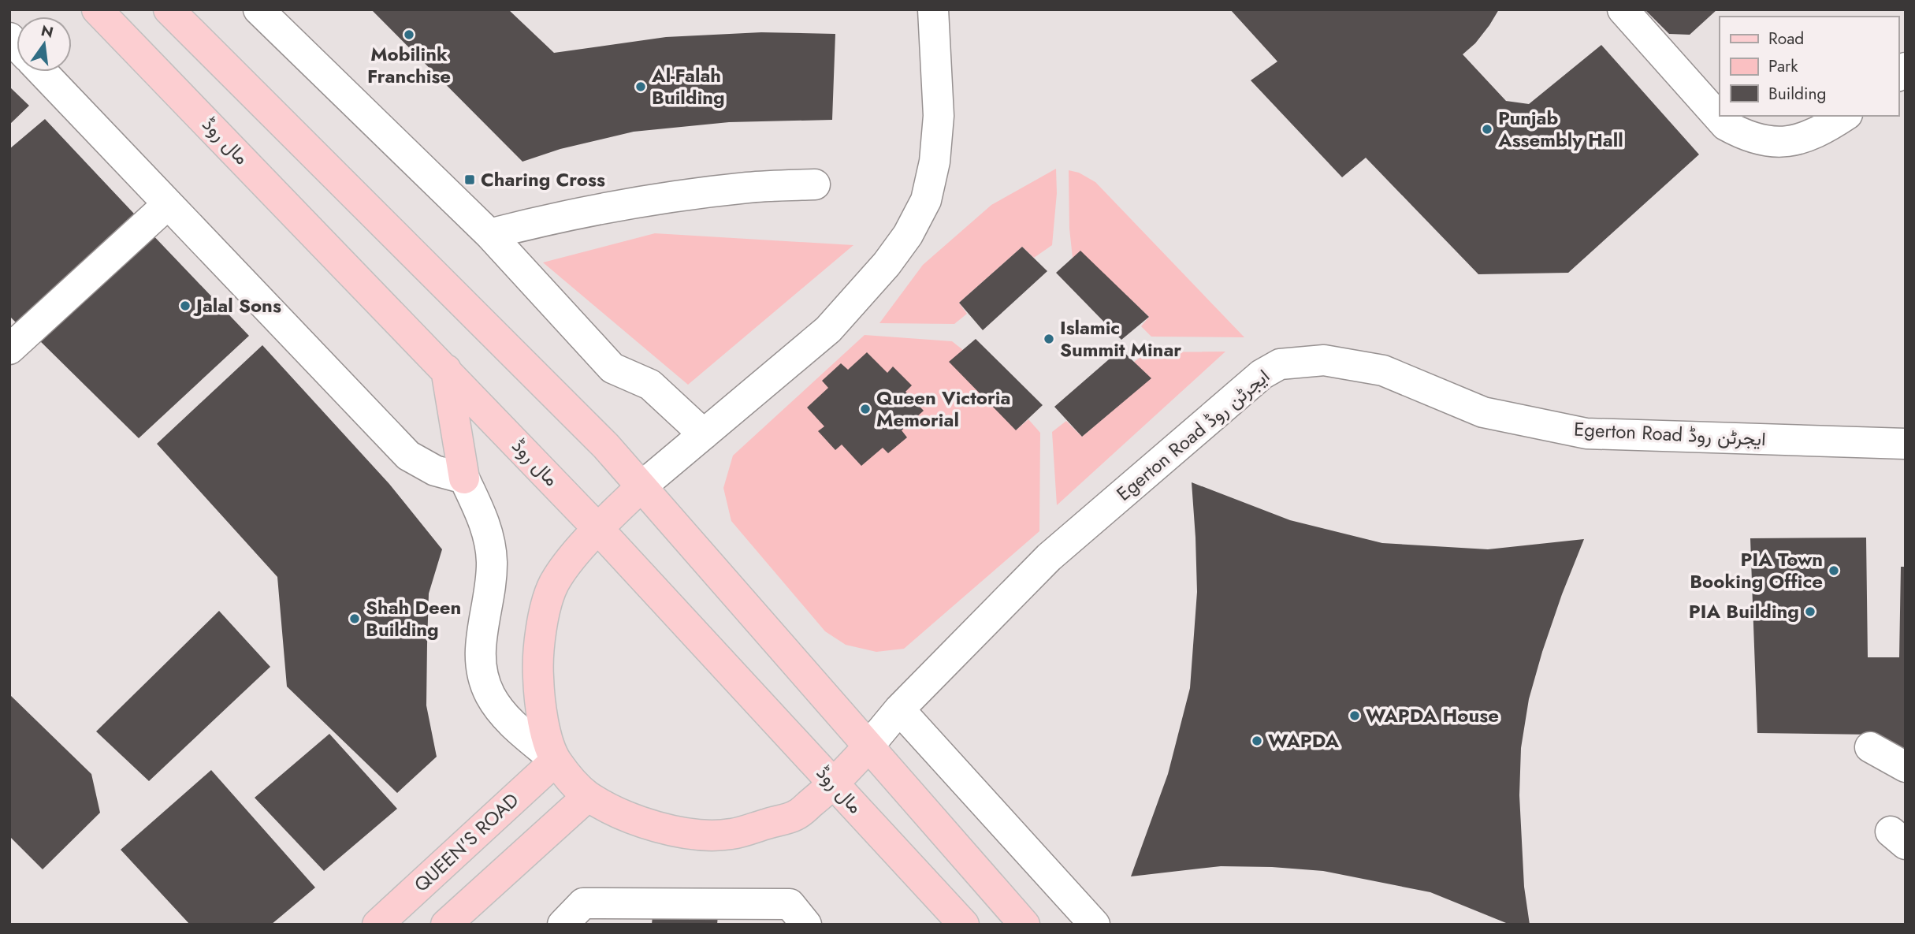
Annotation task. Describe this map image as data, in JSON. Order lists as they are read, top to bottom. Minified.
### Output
{"streets":{"main road":["مال روڈ","QUEEN'S ROAD"],"street":["Egerton Road ایجرٹن روڈ"]},"places":{"other":["Mobilink Franchise","Al-Falah Building","Punjab Assembly Hall","Jalal Sons","Islamic Summit Minar","Queen Victoria Memorial","PIA Town Booking Office","PIA Building","Shah Deen Building","WAPDA House","WAPDA"],"transit":["Charing Cross"]},"legend":["Road","Park","Building"],"north":"top"}
